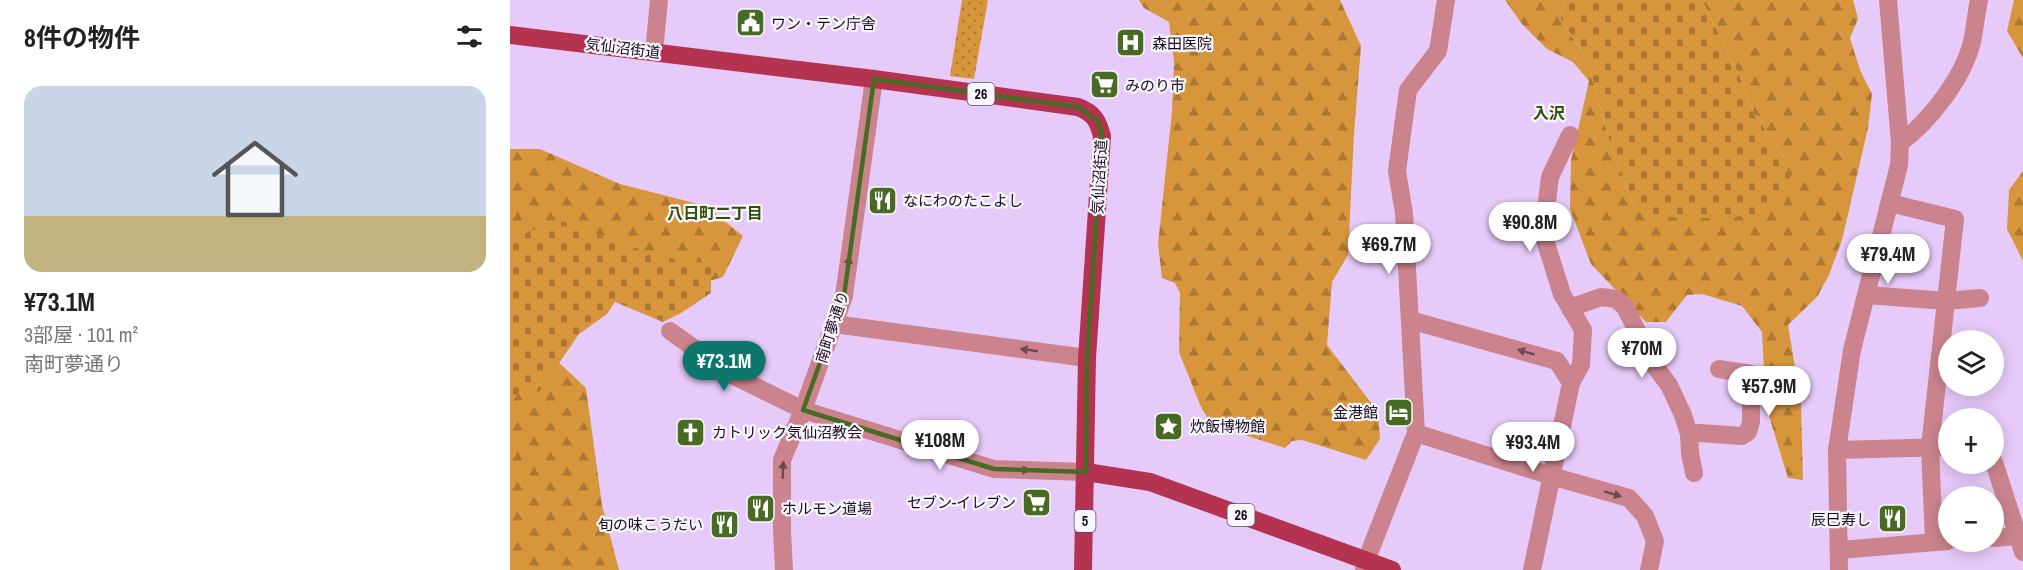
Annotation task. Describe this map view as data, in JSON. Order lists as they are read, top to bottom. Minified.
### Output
{"streets":{"main road":["気仙沼街道","26","5"],"street":["南町夢通り"]},"crossings":[["気仙沼街道","26"],["気仙沼街道","南町夢通り"],["気仙沼街道","5"],["26","5"]],"one_way":["南町夢通り"],"districts":["入沢","八日町二丁目"],"places":{"public building":["ワン・テン庁舎"],"hospital":["森田医院"],"supermarket":["みのり市","セブン-イレブン"],"restaurant":["なにわのたこよし","ホルモン道場","辰巳寿し","旬の味こうだい"],"hotel":["金港館"],"place":["炊飯博物館"],"church":["カトリック気仙沼教会"]},"page":{"heading":"8件の物件","list":[{"name":"¥73.1M","note":"3部屋 · 101 m² · 南町夢通り"}],"price":["¥90.8M","¥69.7M","¥79.4M","¥70M","¥73.1M","¥57.9M","¥108M","¥93.4M"],"map_buttons":["+","−"]}}
